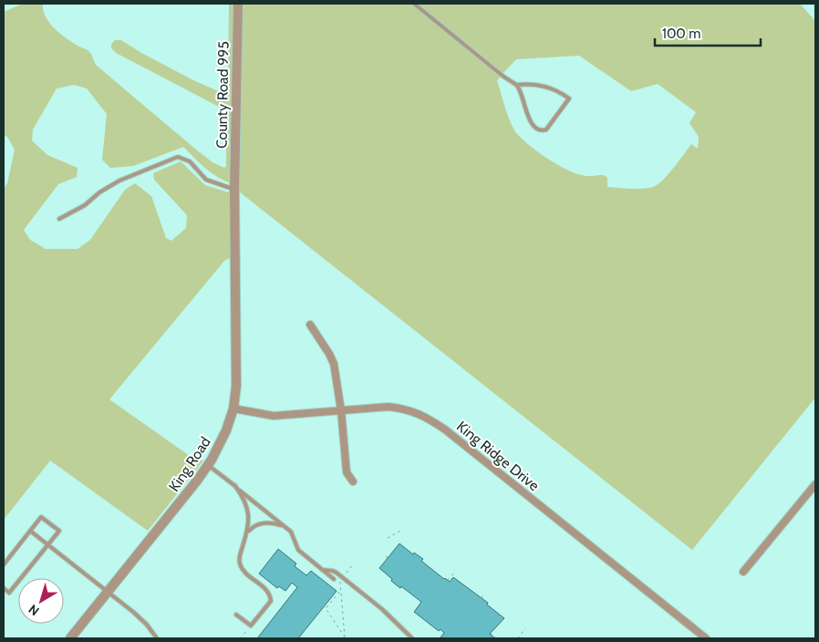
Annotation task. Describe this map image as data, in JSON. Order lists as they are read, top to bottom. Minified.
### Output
{"streets":{"street":["County Road 995","King Ridge Drive","King Road"]},"crossings":[["County Road 995","King Road"],["King Ridge Drive","King Road"]],"scale_bar":"100 m","north":"bottom left"}
